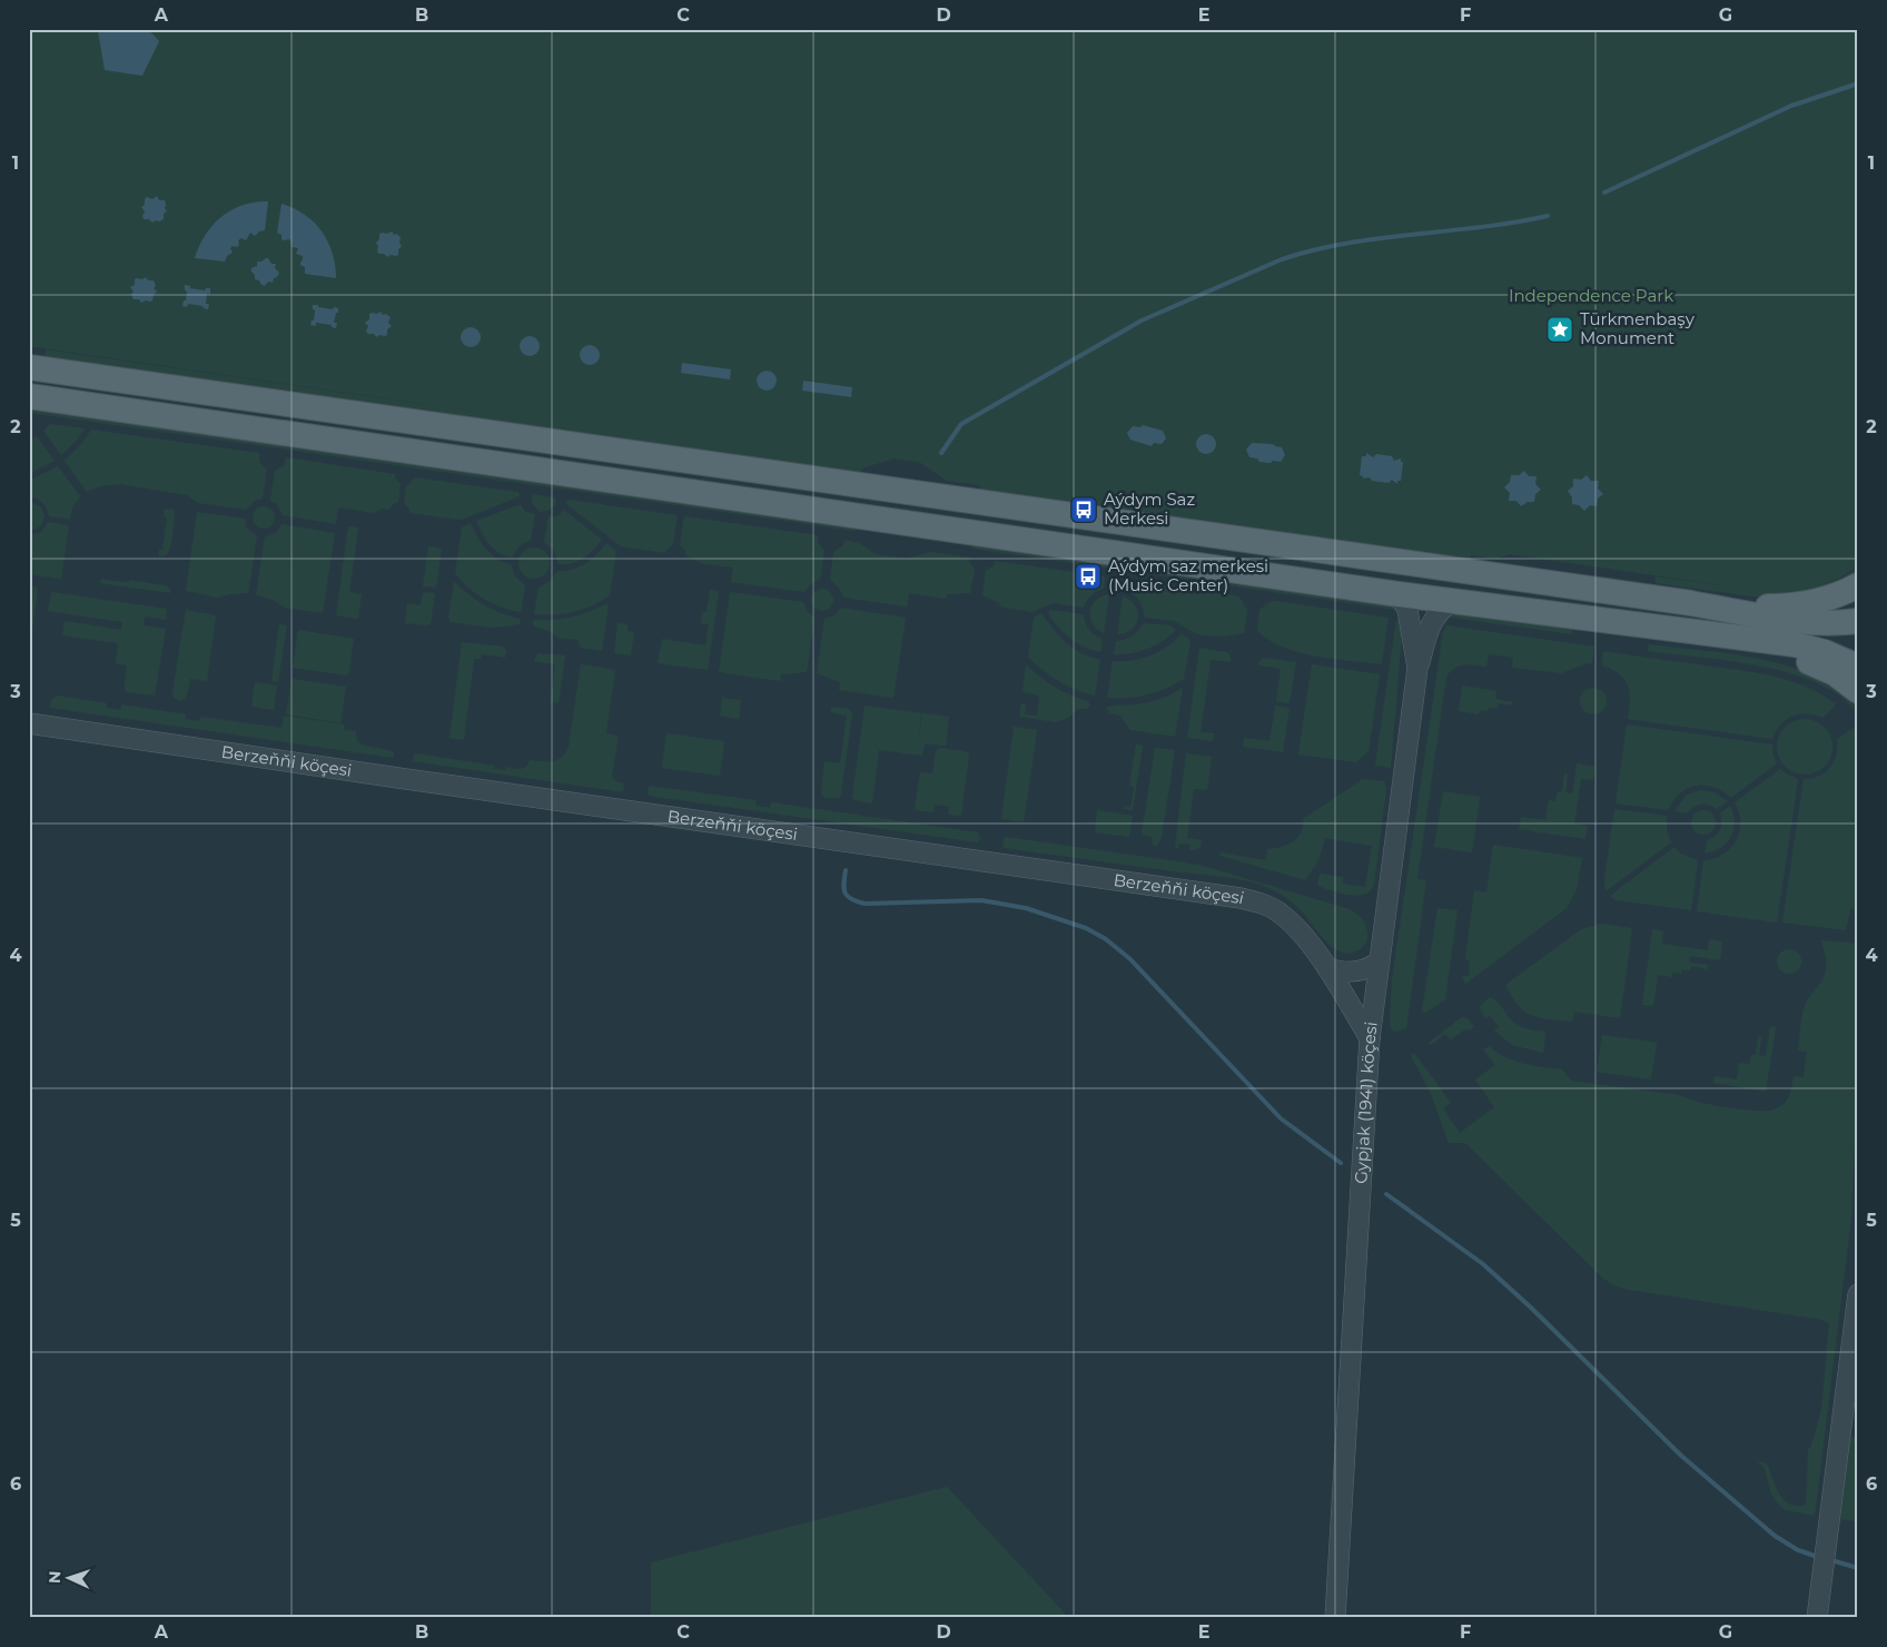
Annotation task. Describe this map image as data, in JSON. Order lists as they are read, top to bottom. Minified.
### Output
{"streets":{"street":["Berzeňňi köçesi","Gypjak (1941) köçesi"]},"crossings":[["Berzeňňi köçesi","Gypjak (1941) köçesi"]],"parks":["Independence Park"],"places":{"place":["Türkmenbaşy Monument"],"bus stop":["Aýdym Saz Merkesi","Aýdym saz merkesi (Music Center)"]},"north":"left","grid":{"columns":["A","B","C","D","E","F","G"],"rows":["1","2","3","4","5","6"]}}
